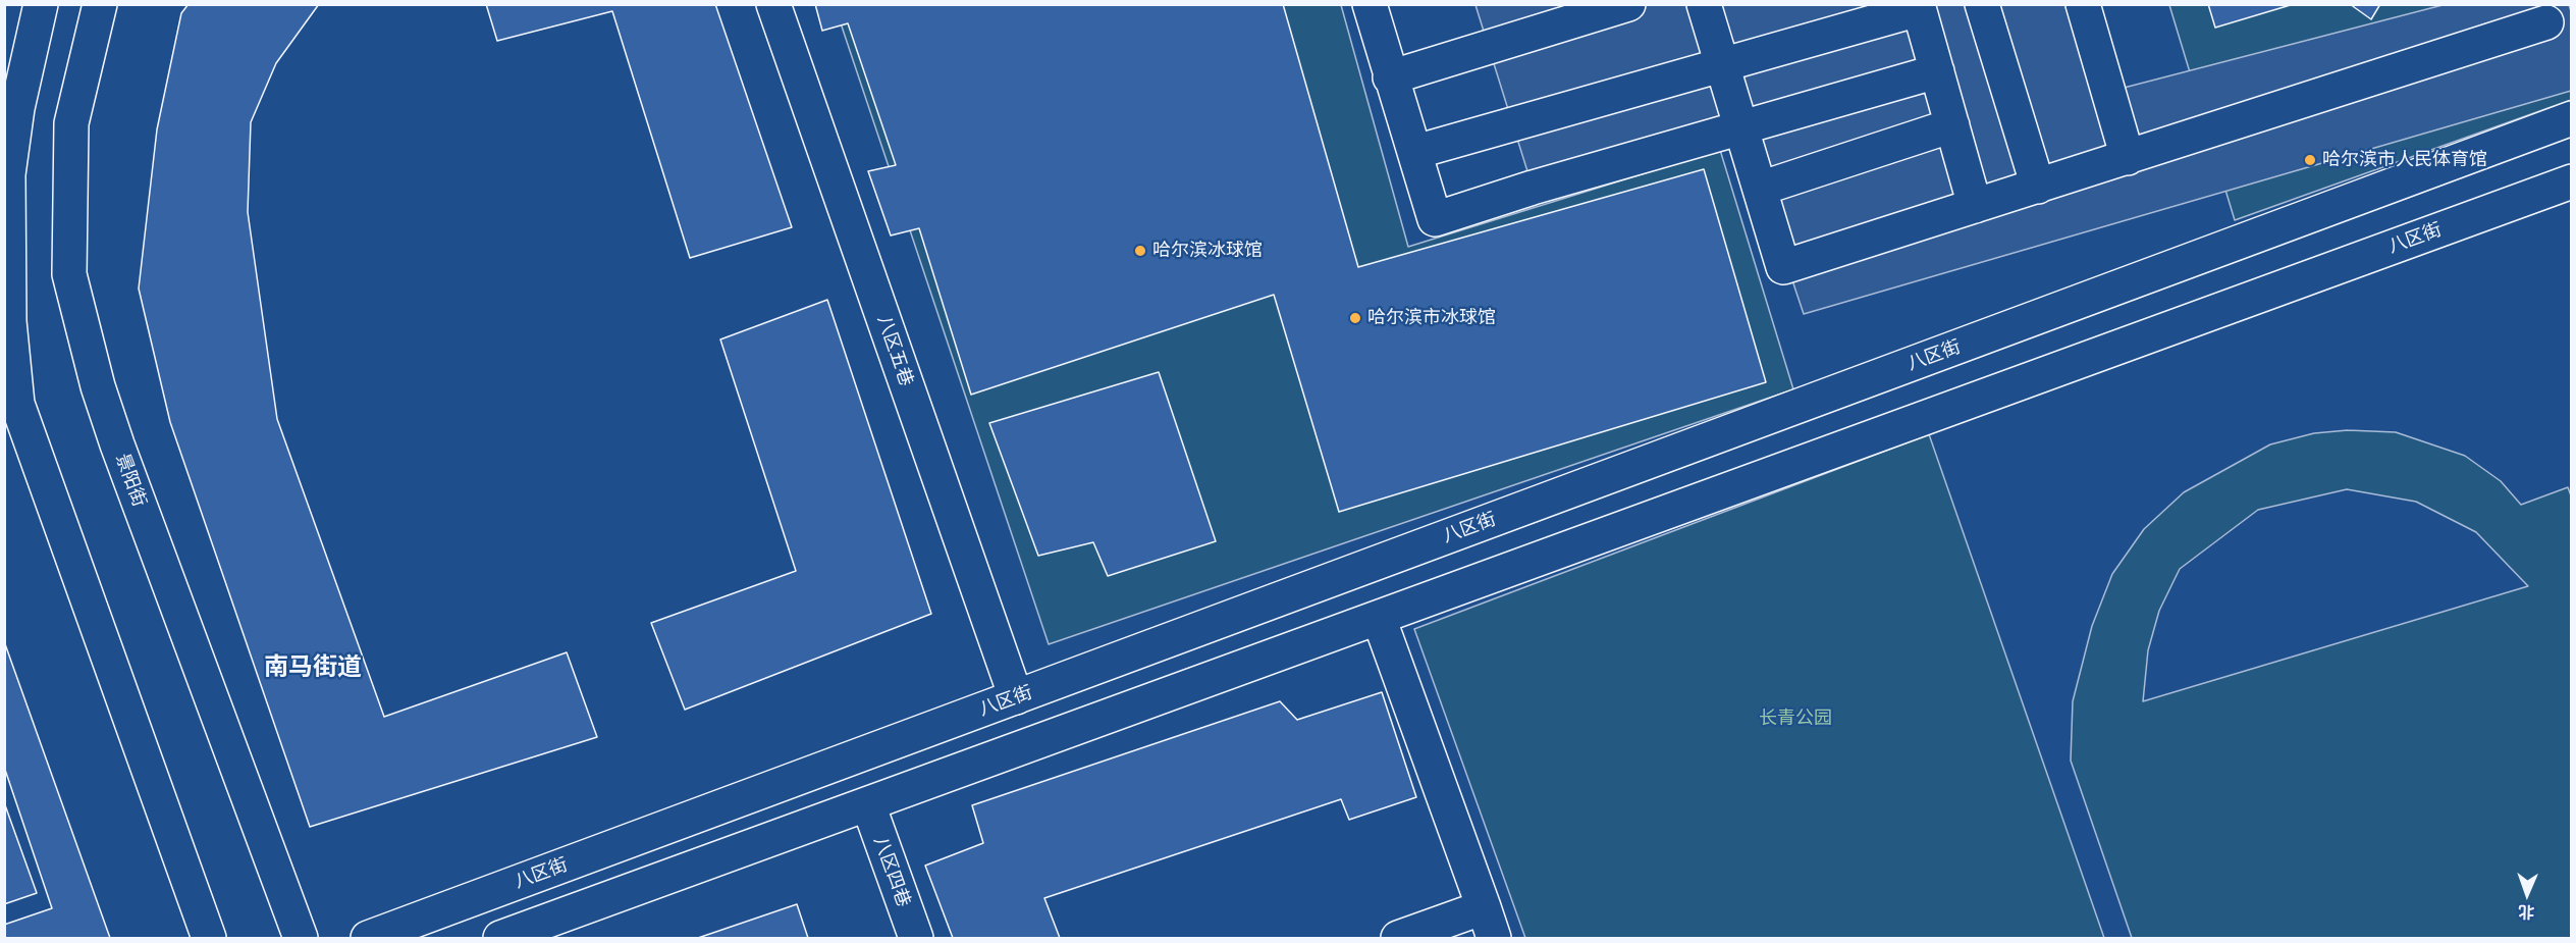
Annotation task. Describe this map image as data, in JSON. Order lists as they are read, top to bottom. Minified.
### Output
{"streets":{"main road":["八区街","八区五巷","景阳街","八区四巷"]},"crossings":[["八区街","八区五巷"],["八区街","八区四巷"]],"districts":["南马街道"],"parks":["长青公园"],"places":["哈尔滨市人民体育馆","哈尔滨冰球馆","哈尔滨市冰球馆"],"north":"bottom"}
